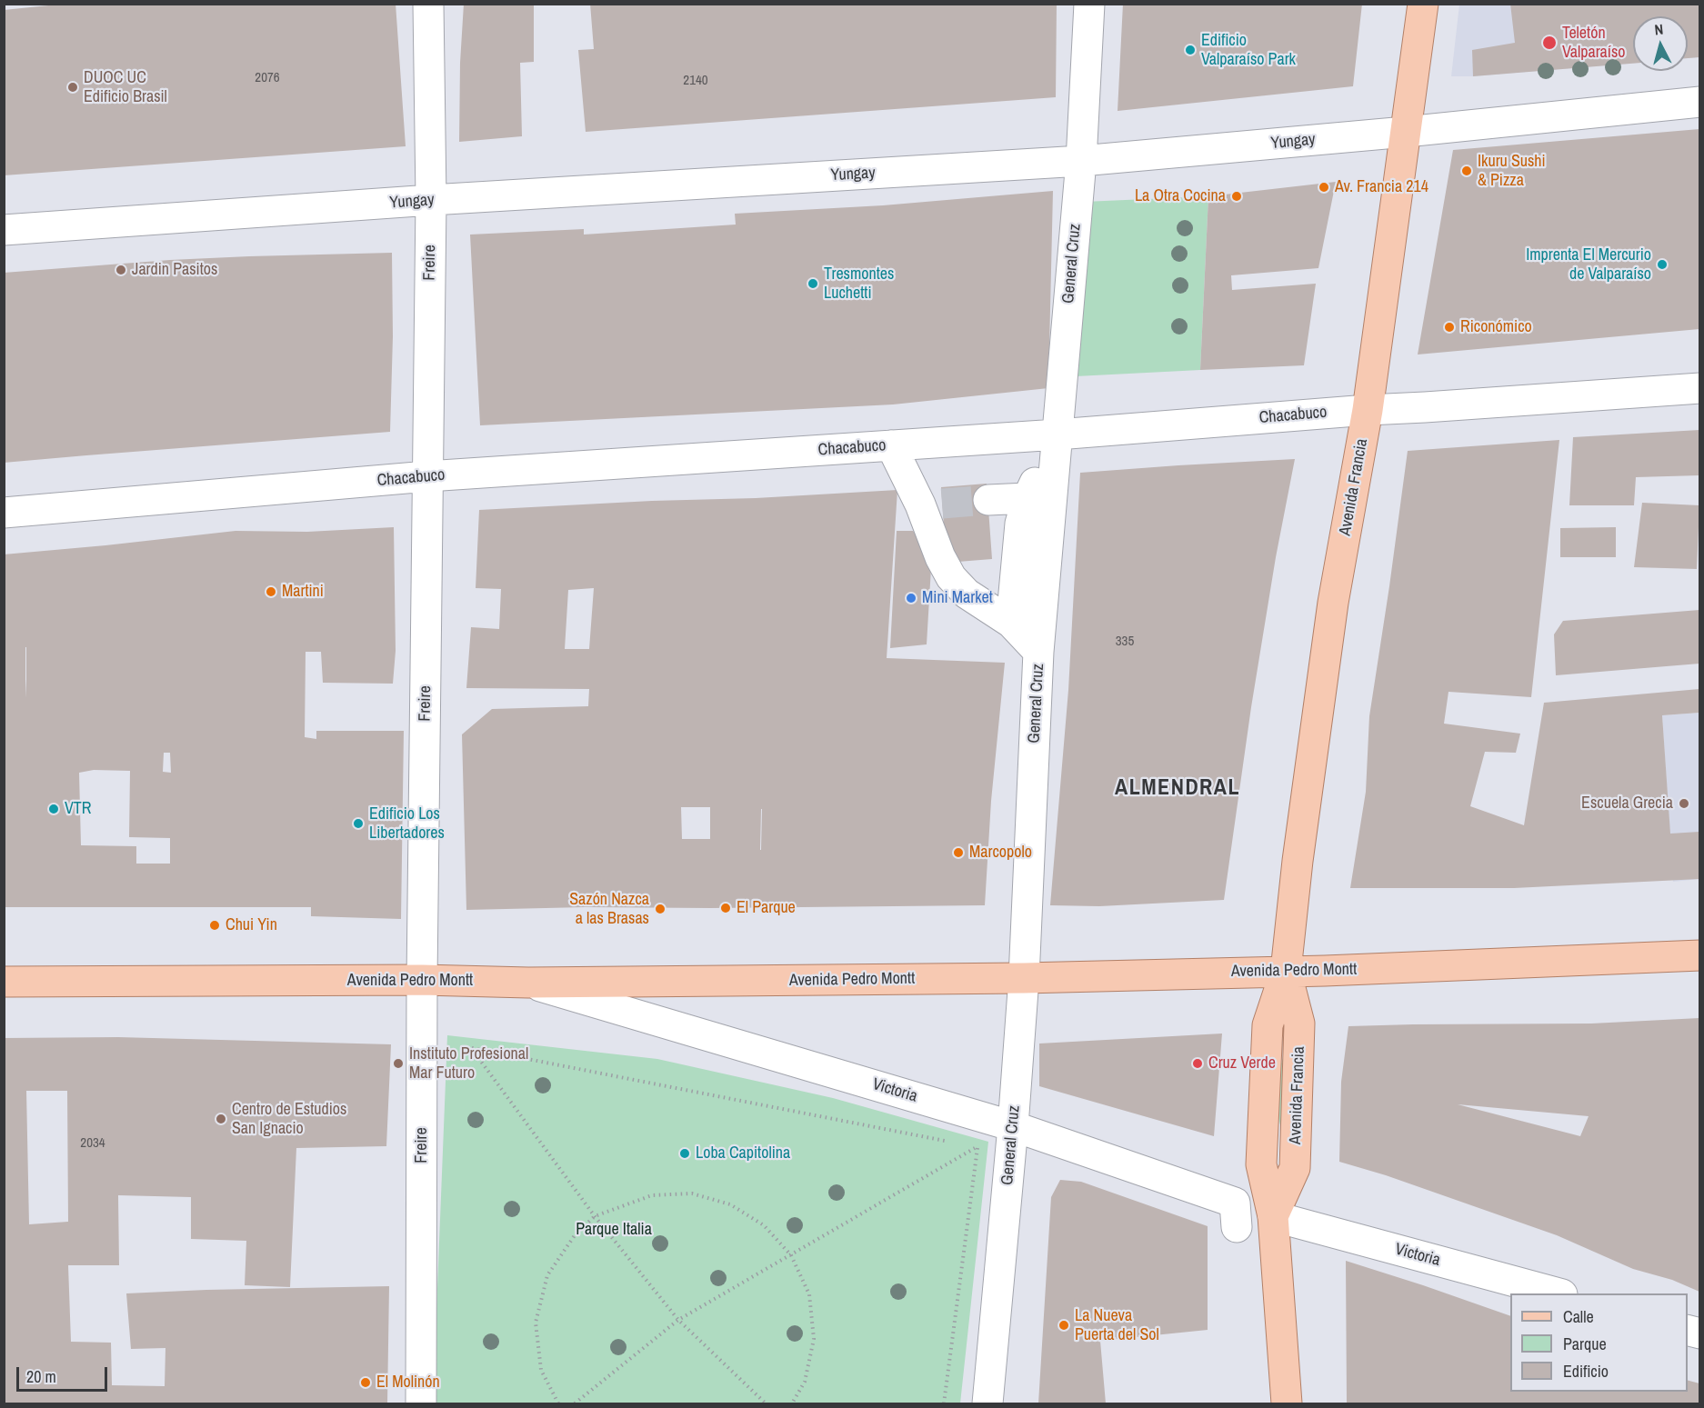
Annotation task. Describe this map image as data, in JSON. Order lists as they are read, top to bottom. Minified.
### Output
{"streets":{"main road":["Avenida Francia","Avenida Pedro Montt"],"street":["Yungay","Freire","General Cruz","Chacabuco","Victoria"]},"crossings":[["Yungay","Freire"],["Yungay","General Cruz"],["Yungay","Avenida Francia"],["Freire","Chacabuco"],["Freire","Avenida Pedro Montt"],["General Cruz","Chacabuco"],["General Cruz","Avenida Pedro Montt"],["General Cruz","Victoria"],["Chacabuco","Avenida Francia"],["Avenida Francia","Avenida Pedro Montt"],["Avenida Francia","Victoria"],["Avenida Pedro Montt","Victoria"]],"districts":["ALMENDRAL"],"parks":["Parque Italia"],"places":["Teletón Valparaíso","Edificio Valparaíso Park","DUOC UC Edificio Brasil","Ikuru Sushi & Pizza","Av. Francia 214","La Otra Cocina","Imprenta El Mercurio de Valparaíso","Jardin Pasitos","Tresmontes Luchetti","Riconómico","Martini","Mini Market","Escuela Grecia","VTR","Edificio Los Libertadores","Marcopolo","El Parque","Sazón Nazca a las Brasas","Chui Yin","Instituto Profesional Mar Futuro","Cruz Verde","Centro de Estudios San Ignacio","Loba Capitolina","La Nueva Puerta del Sol","El Molinón"],"house_numbers":["2076","2140","335","2034"],"legend":["Calle","Parque","Edificio"],"scale_bar":"20 m","north":"top"}
